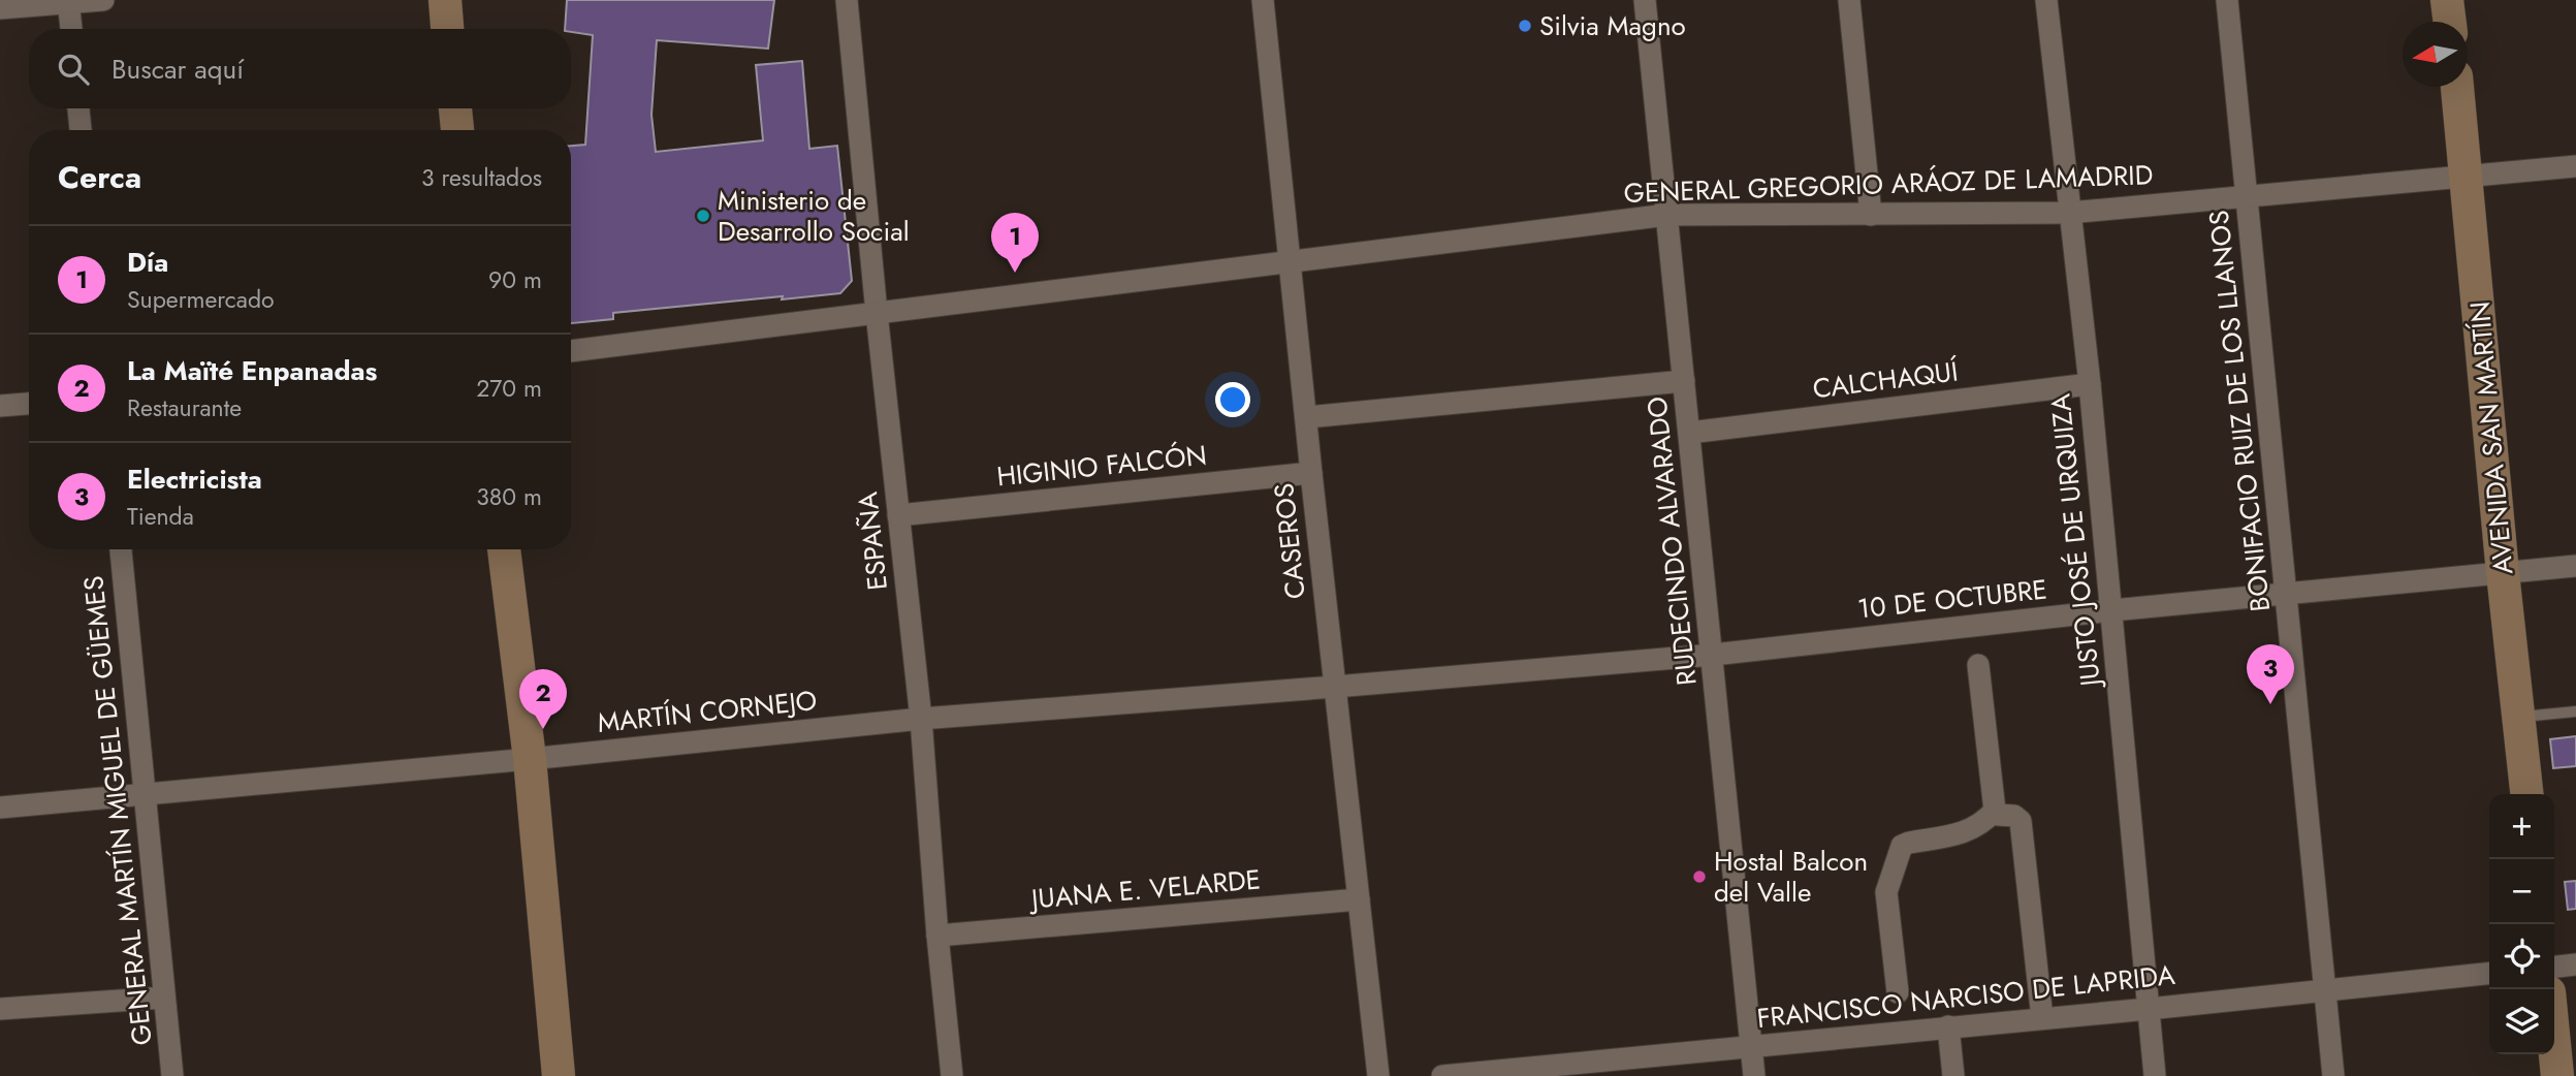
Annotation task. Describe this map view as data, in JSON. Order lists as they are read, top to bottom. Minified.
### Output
{"streets":{"main road":["AVENIDA SAN MARTÍN"],"street":["GENERAL GREGORIO ARÁOZ DE LAMADRID","CALCHAQUÍ","BONIFACIO RUIZ DE LOS LLANOS","HIGINIO FALCÓN","JUSTO JOSÉ DE URQUIZA","ESPAÑA","CASEROS","RUDECINDO ALVARADO","10 DE OCTUBRE","MARTÍN CORNEJO","GENERAL MARTÍN MIGUEL DE GÜEMES","JUANA E. VELARDE","FRANCISCO NARCISO DE LAPRIDA"]},"crossings":[["GENERAL GREGORIO ARÁOZ DE LAMADRID","BONIFACIO RUIZ DE LOS LLANOS"],["GENERAL GREGORIO ARÁOZ DE LAMADRID","AVENIDA SAN MARTÍN"],["GENERAL GREGORIO ARÁOZ DE LAMADRID","JUSTO JOSÉ DE URQUIZA"],["GENERAL GREGORIO ARÁOZ DE LAMADRID","ESPAÑA"],["GENERAL GREGORIO ARÁOZ DE LAMADRID","CASEROS"],["GENERAL GREGORIO ARÁOZ DE LAMADRID","RUDECINDO ALVARADO"],["CALCHAQUÍ","JUSTO JOSÉ DE URQUIZA"],["CALCHAQUÍ","RUDECINDO ALVARADO"],["BONIFACIO RUIZ DE LOS LLANOS","10 DE OCTUBRE"],["BONIFACIO RUIZ DE LOS LLANOS","FRANCISCO NARCISO DE LAPRIDA"],["AVENIDA SAN MARTÍN","10 DE OCTUBRE"],["HIGINIO FALCÓN","ESPAÑA"],["HIGINIO FALCÓN","CASEROS"],["JUSTO JOSÉ DE URQUIZA","10 DE OCTUBRE"],["JUSTO JOSÉ DE URQUIZA","FRANCISCO NARCISO DE LAPRIDA"],["ESPAÑA","MARTÍN CORNEJO"],["ESPAÑA","JUANA E. VELARDE"],["CASEROS","10 DE OCTUBRE"],["CASEROS","MARTÍN CORNEJO"],["CASEROS","JUANA E. VELARDE"],["RUDECINDO ALVARADO","10 DE OCTUBRE"],["RUDECINDO ALVARADO","FRANCISCO NARCISO DE LAPRIDA"],["10 DE OCTUBRE","MARTÍN CORNEJO"],["MARTÍN CORNEJO","GENERAL MARTÍN MIGUEL DE GÜEMES"]],"places":["Silvia Magno","Ministerio de Desarrollo Social","Hostal Balcon del Valle"],"north":"left","page":{"search":"Buscar aquí","heading":["Cerca","3 resultados"],"pins":["1","3","2"],"list":[{"mark":"1","name":"Día","note":"Supermercado","value":"90 m"},{"mark":"2","name":"La Maïté Enpanadas","note":"Restaurante","value":"270 m"},{"mark":"3","name":"Electricista","note":"Tienda","value":"380 m"}],"map_buttons":["+","−"]}}
